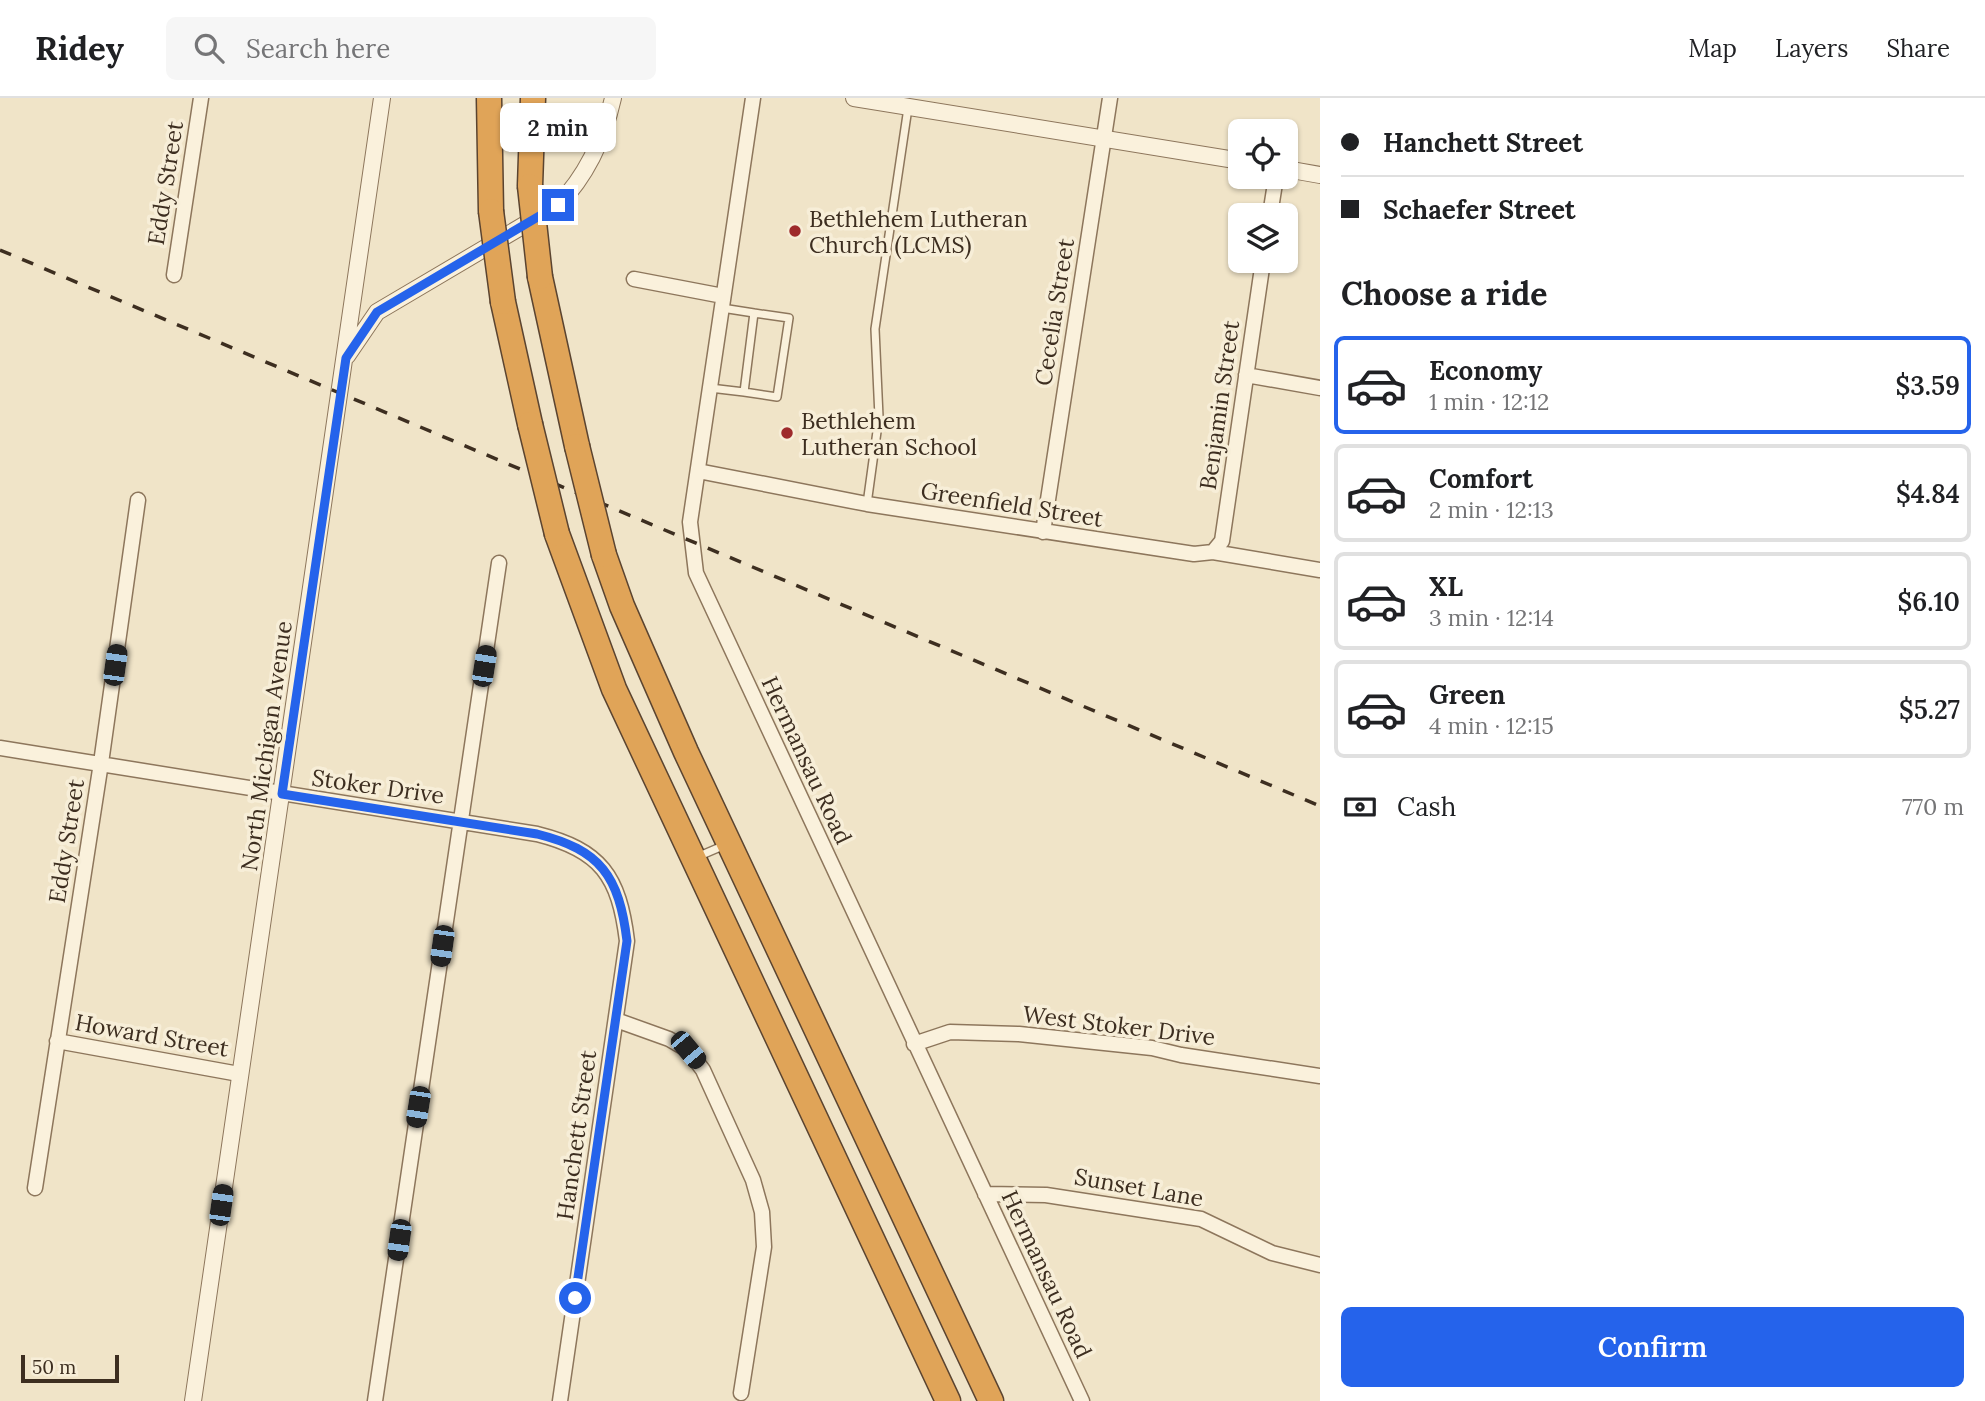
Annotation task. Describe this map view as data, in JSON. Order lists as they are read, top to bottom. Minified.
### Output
{"streets":{"street":["Eddy Street","Cecelia Street","Benjamin Street","Greenfield Street","North Michigan Avenue","Hermansau Road","Stoker Drive","West Stoker Drive","Howard Street","Hanchett Street","Sunset Lane"]},"crossings":[["Eddy Street","Stoker Drive"],["Eddy Street","Howard Street"],["Cecelia Street","Greenfield Street"],["Benjamin Street","Greenfield Street"],["Greenfield Street","Hermansau Road"],["North Michigan Avenue","Stoker Drive"],["North Michigan Avenue","Howard Street"],["Hermansau Road","West Stoker Drive"],["Hermansau Road","Sunset Lane"],["Stoker Drive","Hanchett Street"]],"places":["Bethlehem Lutheran Church (LCMS)","Bethlehem Lutheran School"],"scale_bar":"50 m","page":{"header":"Ridey","search":"Search here","nav":["Map","Layers","Share"],"banner":["Hanchett Street","Schaefer Street"],"bubble":"2 min","heading":"Choose a ride","list":[{"name":"Economy","note":"1 min · 12:12","value":"$3.59"},{"name":"Comfort","note":"2 min · 12:13","value":"$4.84"},{"name":"XL","note":"3 min · 12:14","value":"$6.10"},{"name":"Green","note":"4 min · 12:15","value":"$5.27"}],"pay":["Cash","770 m"],"buttons":"Confirm","scale":"50 m"}}
